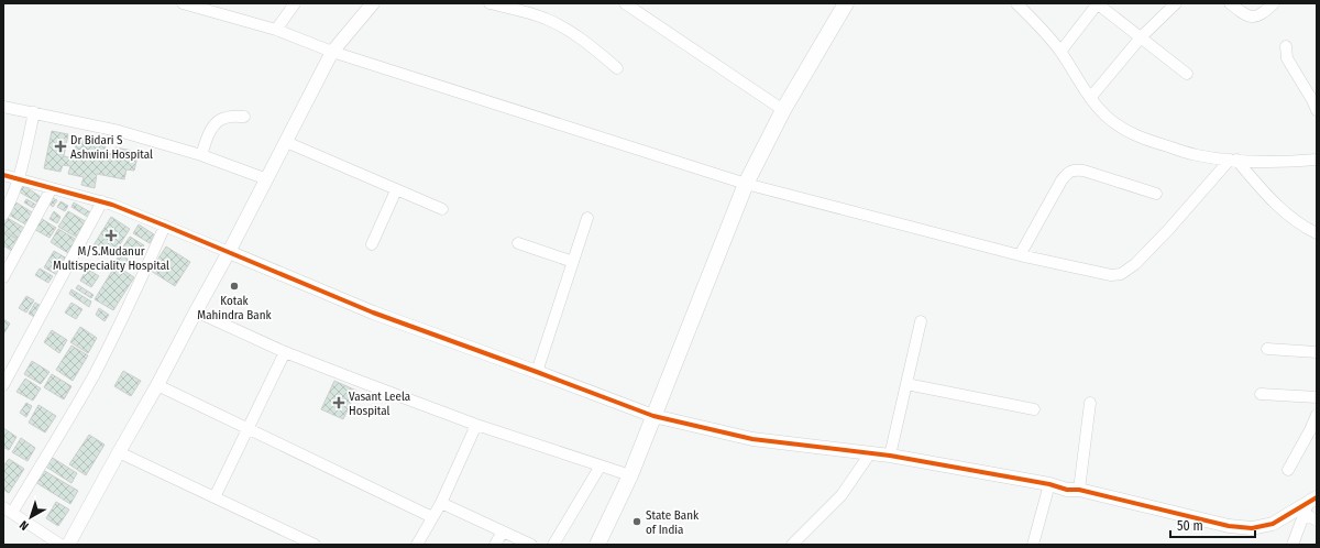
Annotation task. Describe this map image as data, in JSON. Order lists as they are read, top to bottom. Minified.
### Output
{"places":{"health":["Dr Bidari S Ashwini Hospital","M/S.Mudanur Multispeciality Hospital","Vasant Leela Hospital"],"other":["Kotak Mahindra Bank","State Bank of India"]},"scale_bar":"50 m","north":"bottom left"}
